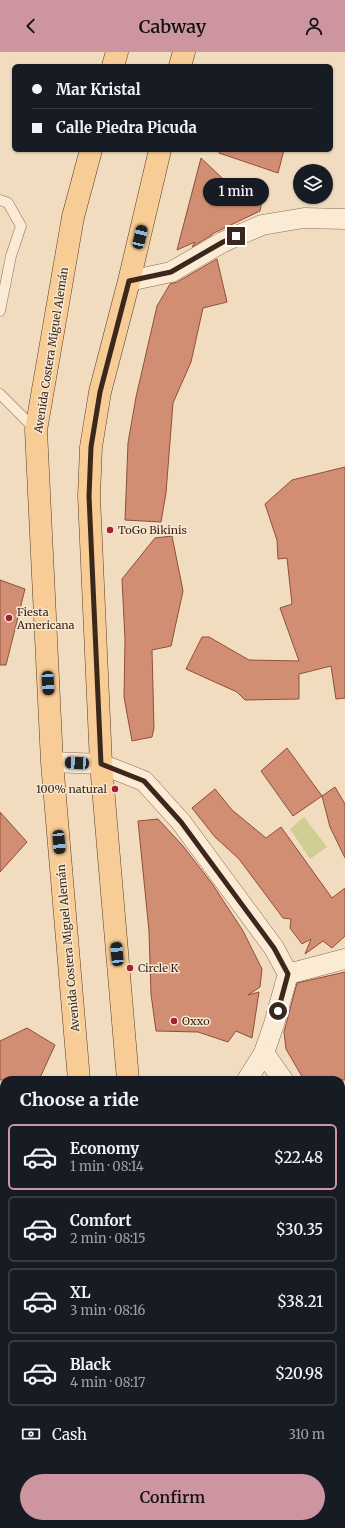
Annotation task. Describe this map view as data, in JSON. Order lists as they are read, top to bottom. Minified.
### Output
{"streets":{"main road":["Avenida Costera Miguel Alemán"]},"places":["ToGo Bikinis","Fiesta Americana","100% natural","Circle K","Oxxo"],"page":{"header":"Cabway","banner":["Mar Kristal","Calle Piedra Picuda"],"bubble":"1 min","heading":"Choose a ride","list":[{"name":"Economy","note":"1 min · 08:14","value":"$22.48"},{"name":"Comfort","note":"2 min · 08:15","value":"$30.35"},{"name":"XL","note":"3 min · 08:16","value":"$38.21"},{"name":"Black","note":"4 min · 08:17","value":"$20.98"}],"pay":["Cash","310 m"],"buttons":"Confirm"}}
